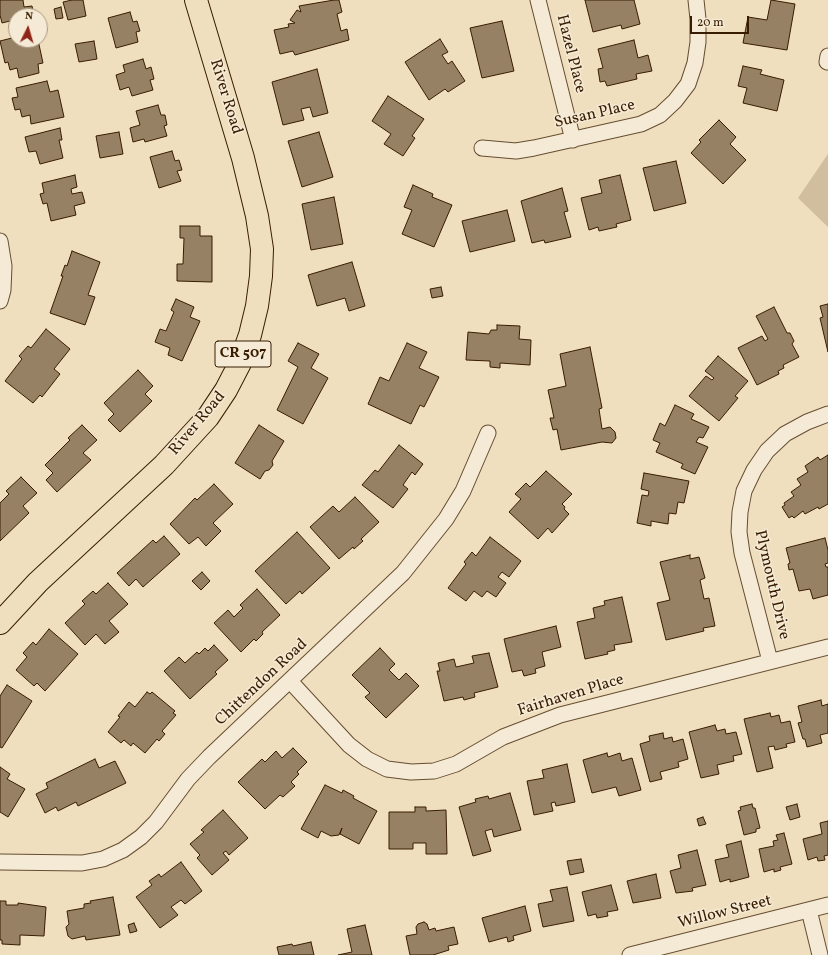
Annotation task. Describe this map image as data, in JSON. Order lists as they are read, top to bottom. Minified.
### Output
{"streets":{"main road":["River Road","CR 507"],"street":["Hazel Place","Susan Place","Plymouth Drive","Chittendon Road","Fairhaven Place","Willow Street"]},"crossings":[["Hazel Place","Susan Place"],["Plymouth Drive","Fairhaven Place"],["Chittendon Road","Fairhaven Place"]],"scale_bar":"20 m","north":"top"}
